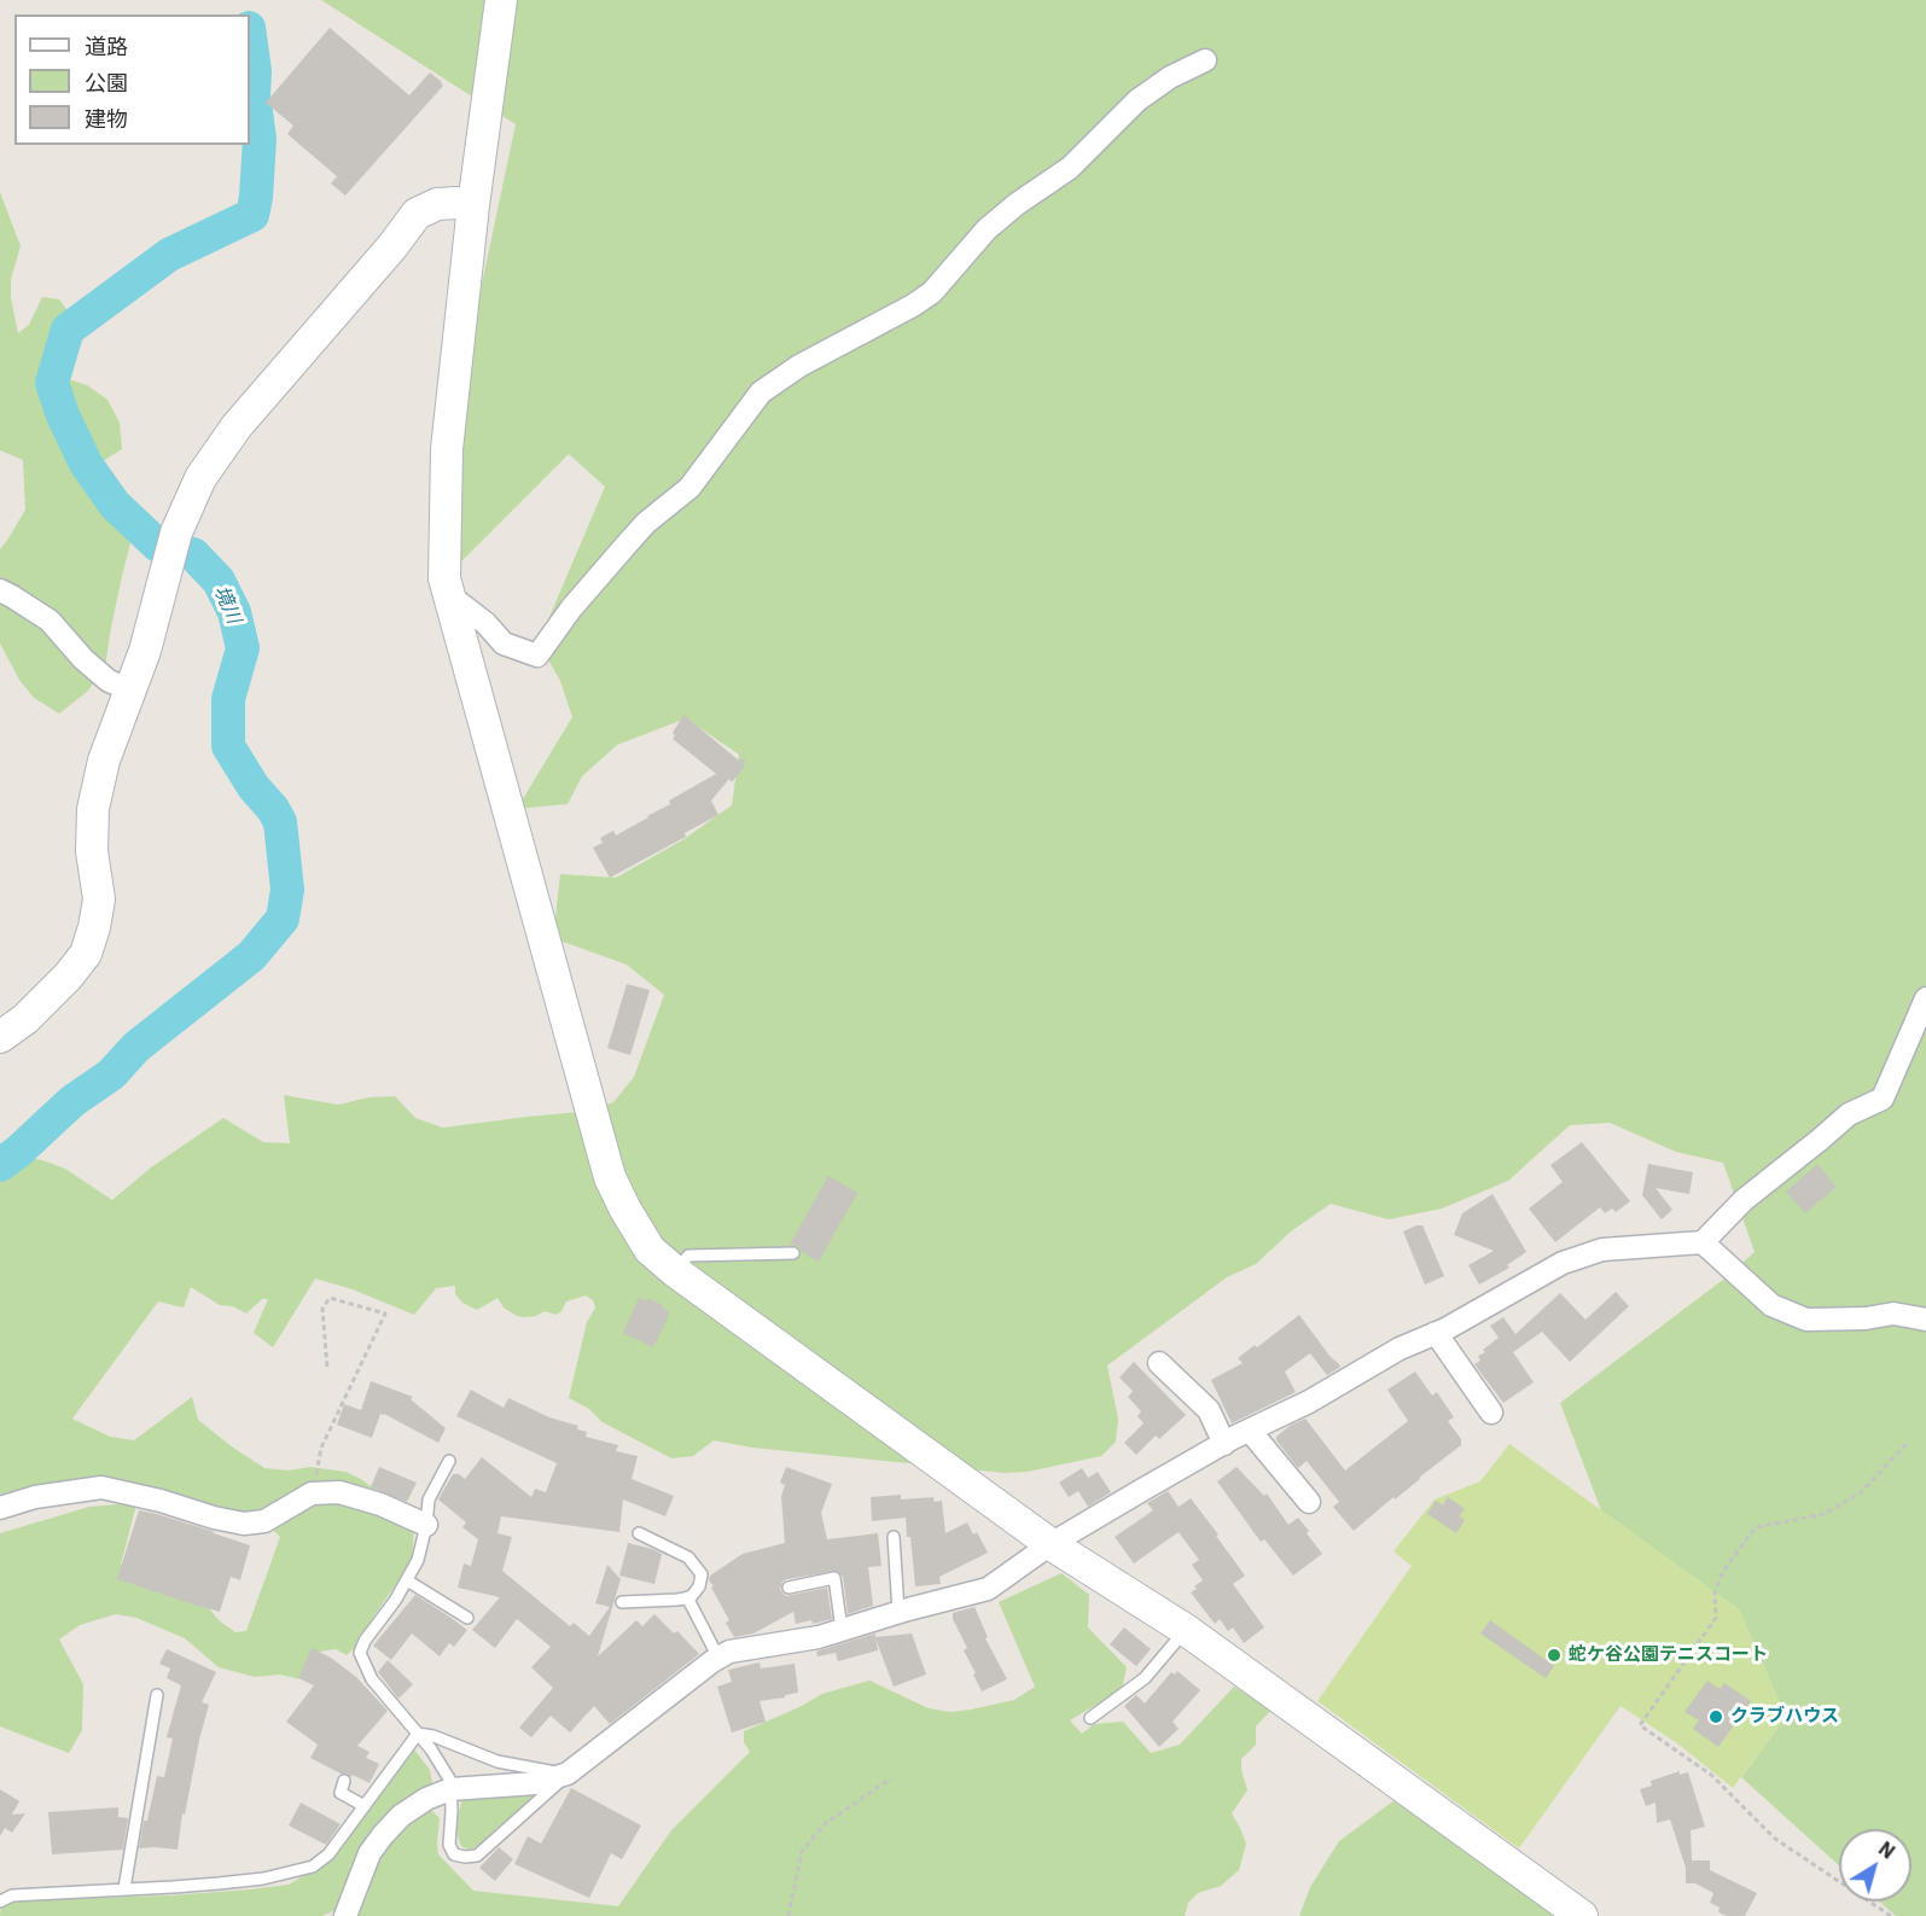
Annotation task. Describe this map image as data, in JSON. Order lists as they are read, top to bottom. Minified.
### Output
{"water":["境川"],"places":["蛇ケ谷公園テニスコート","クラブハウス"],"legend":["道路","公園","建物"],"north":"top right"}
